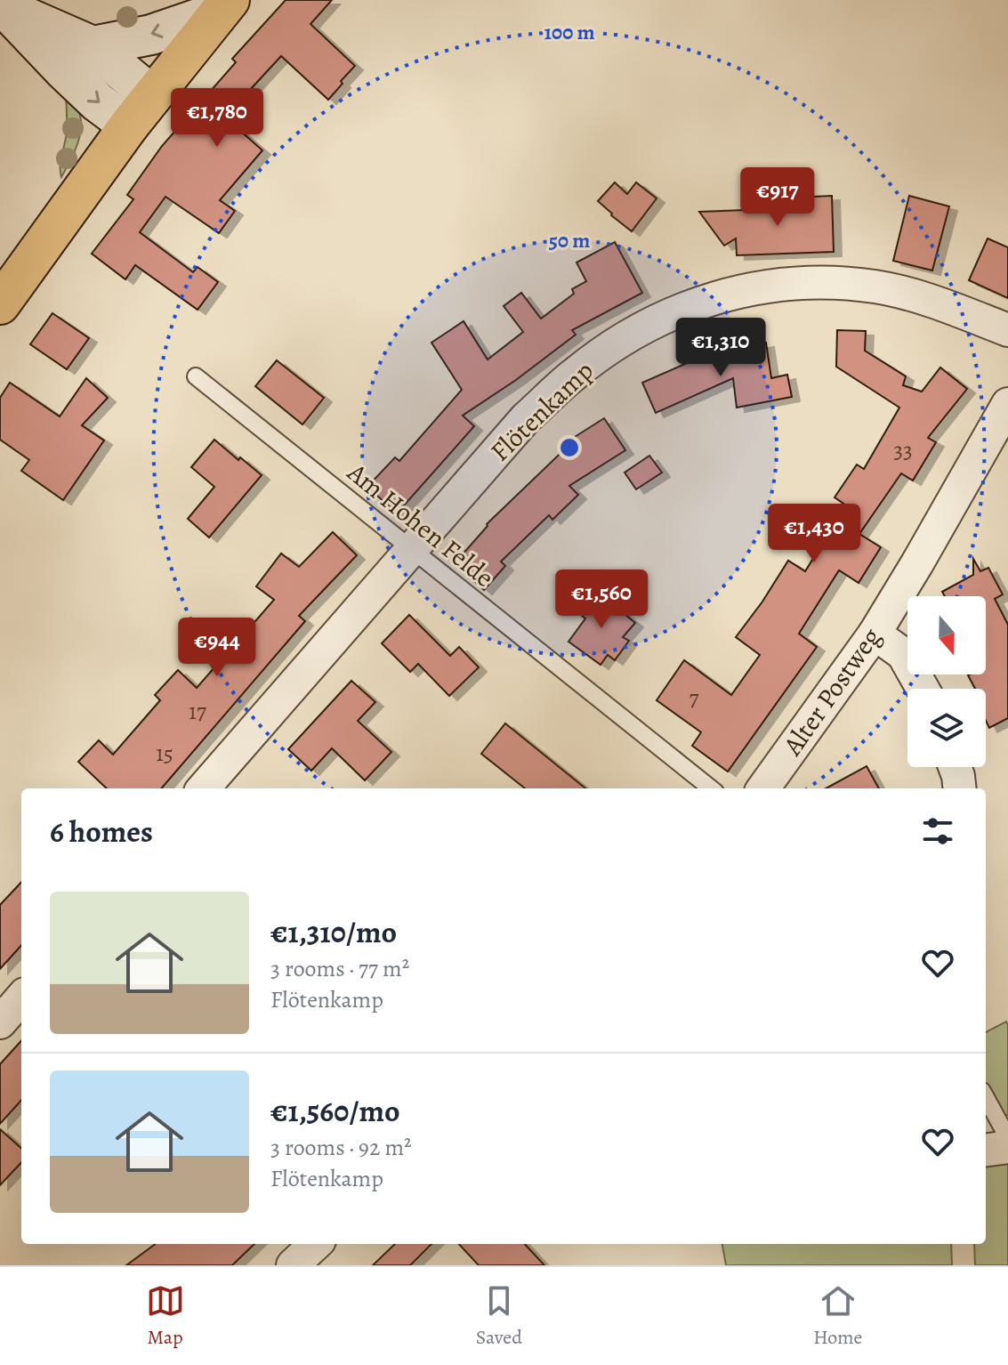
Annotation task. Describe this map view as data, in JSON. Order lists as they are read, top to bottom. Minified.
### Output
{"streets":{"street":["Flötenkamp","Alter Postweg"],"lane":["Am Hohen Felde"]},"crossings":[["Flötenkamp","Am Hohen Felde"]],"house_numbers":["33","7","17","15"],"north":"bottom","page":{"price":["€1,780","€917","€1,310","€1,430","€1,560","€944"],"heading":"6 homes","list":[{"name":"€1,310/mo","note":"3 rooms · 77 m² · Flötenkamp"},{"name":"€1,560/mo","note":"3 rooms · 92 m² · Flötenkamp"}],"tabs":["Map","Saved","Home"]},"rings":["100 m","50 m"]}
